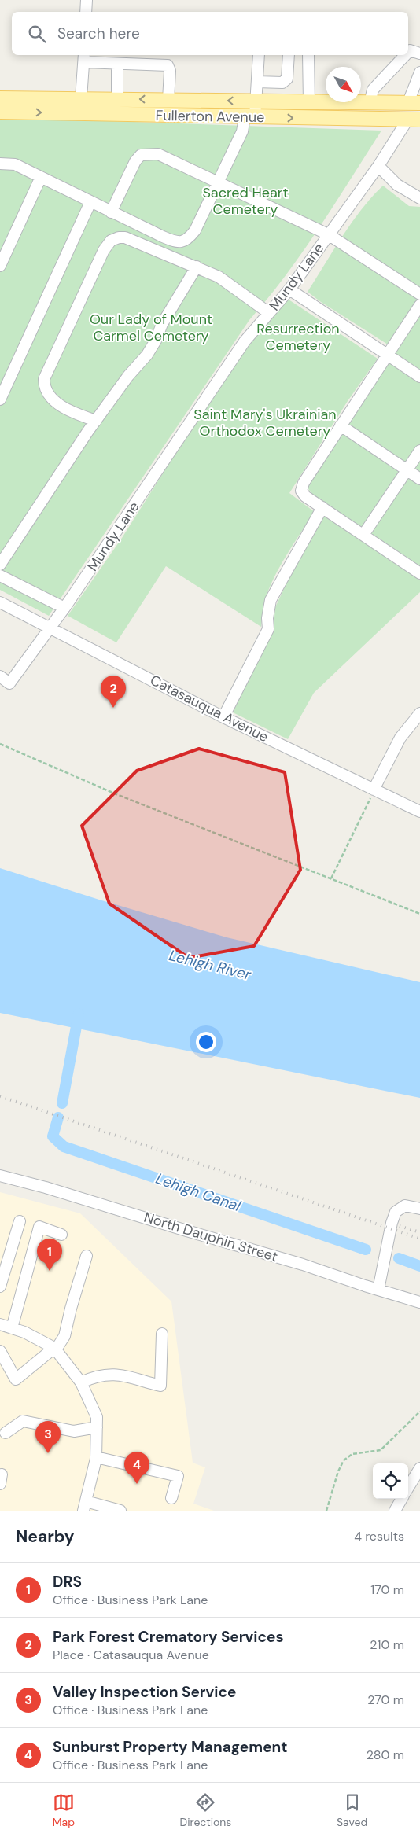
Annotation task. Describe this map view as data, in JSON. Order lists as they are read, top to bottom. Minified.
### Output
{"streets":{"main road":["Fullerton Avenue"],"street":["Mundy Lane","Catasauqua Avenue","North Dauphin Street"]},"crossings":[["Fullerton Avenue","Mundy Lane"],["Mundy Lane","Catasauqua Avenue"]],"water":["Lehigh River","Lehigh Canal"],"parks":["Sacred Heart Cemetery","Our Lady of Mount Carmel Cemetery","Resurrection Cemetery","Saint Mary's Ukrainian Orthodox Cemetery"],"north":"bottom right","page":{"search":"Search here","pins":["2","1","3","4"],"heading":["Nearby","4 results"],"list":[{"mark":"1","name":"DRS","note":"Office · Business Park Lane","value":"170 m"},{"mark":"2","name":"Park Forest Crematory Services","note":"Place · Catasauqua Avenue","value":"210 m"},{"mark":"3","name":"Valley Inspection Service","note":"Office · Business Park Lane","value":"270 m"},{"mark":"4","name":"Sunburst Property Management","note":"Office · Business Park Lane","value":"280 m"}],"nav":["Map","Directions","Saved"]}}
